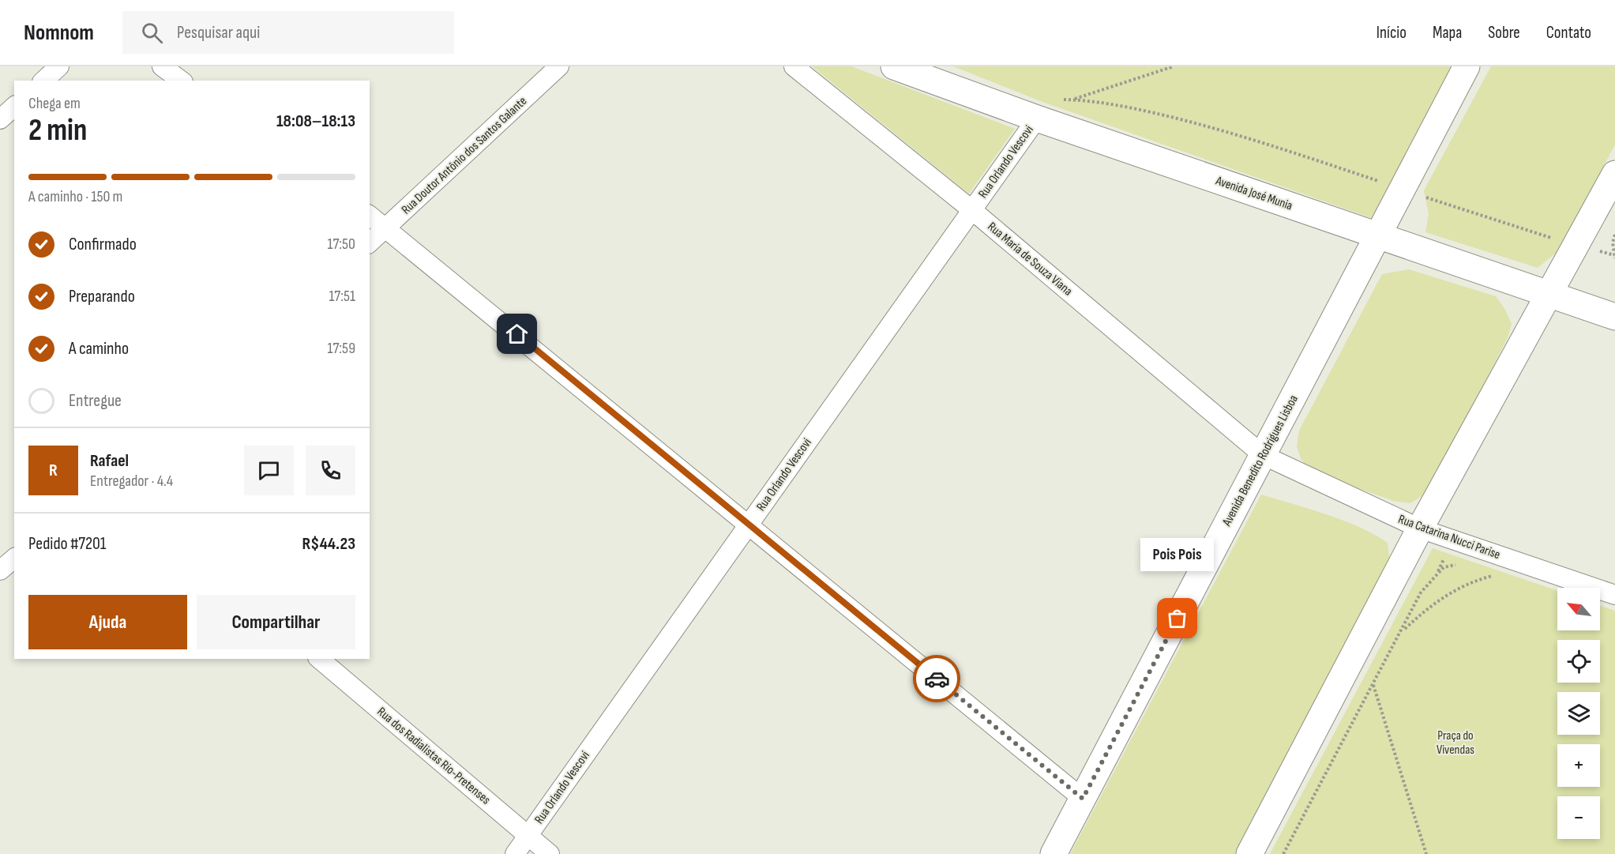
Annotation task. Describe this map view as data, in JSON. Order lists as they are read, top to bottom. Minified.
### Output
{"streets":{"main road":["Avenida José Munia","Avenida Benedito Rodrigues Lisboa"],"street":["Rua Doutor Antônio dos Santos Galante","Rua Orlando Vescovi","Rua Maria de Souza Viana","Rua Catarina Nucci Parise","Rua dos Radialistas Rio-Pretenses"]},"crossings":[["Rua Orlando Vescovi","Avenida José Munia"],["Rua Orlando Vescovi","Rua Maria de Souza Viana"],["Rua Orlando Vescovi","Rua dos Radialistas Rio-Pretenses"],["Avenida José Munia","Avenida Benedito Rodrigues Lisboa"],["Rua Maria de Souza Viana","Avenida Benedito Rodrigues Lisboa"],["Rua Maria de Souza Viana","Rua Catarina Nucci Parise"],["Avenida Benedito Rodrigues Lisboa","Rua Catarina Nucci Parise"]],"parks":["Praça do Vivendas"],"places":["Pois Pois"],"north":"top left","page":{"header":"Nomnom","search":"Pesquisar aqui","nav":["Início","Mapa","Sobre","Contato"],"heading":["2 min","Chega em","18:08–18:13"],"panel":["Rafael","Entregador · 4.4","Pedido #7201","R$44.23"],"bar":"A caminho · 150 m","list":[["Confirmado","17:50"],["Preparando","17:51"],["A caminho","17:59"],"Entregue"],"round":"R","bubble":"Pois Pois","buttons":["Ajuda","Compartilhar"],"map_buttons":["+","−"]}}
